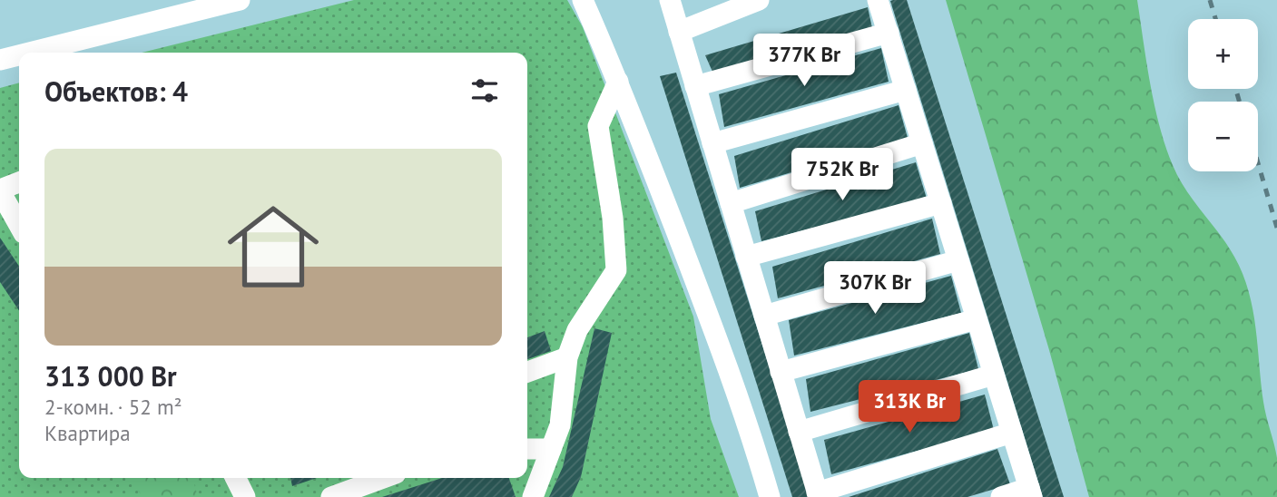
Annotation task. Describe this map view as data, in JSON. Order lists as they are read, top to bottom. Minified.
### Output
{"page":{"map_buttons":["+","−"],"price":["377K Br","752K Br","307K Br","313K Br"],"heading":"Объектов: 4","list":[{"name":"313 000 Br","note":"2-комн. · 52 m² · Квартира"}]}}
